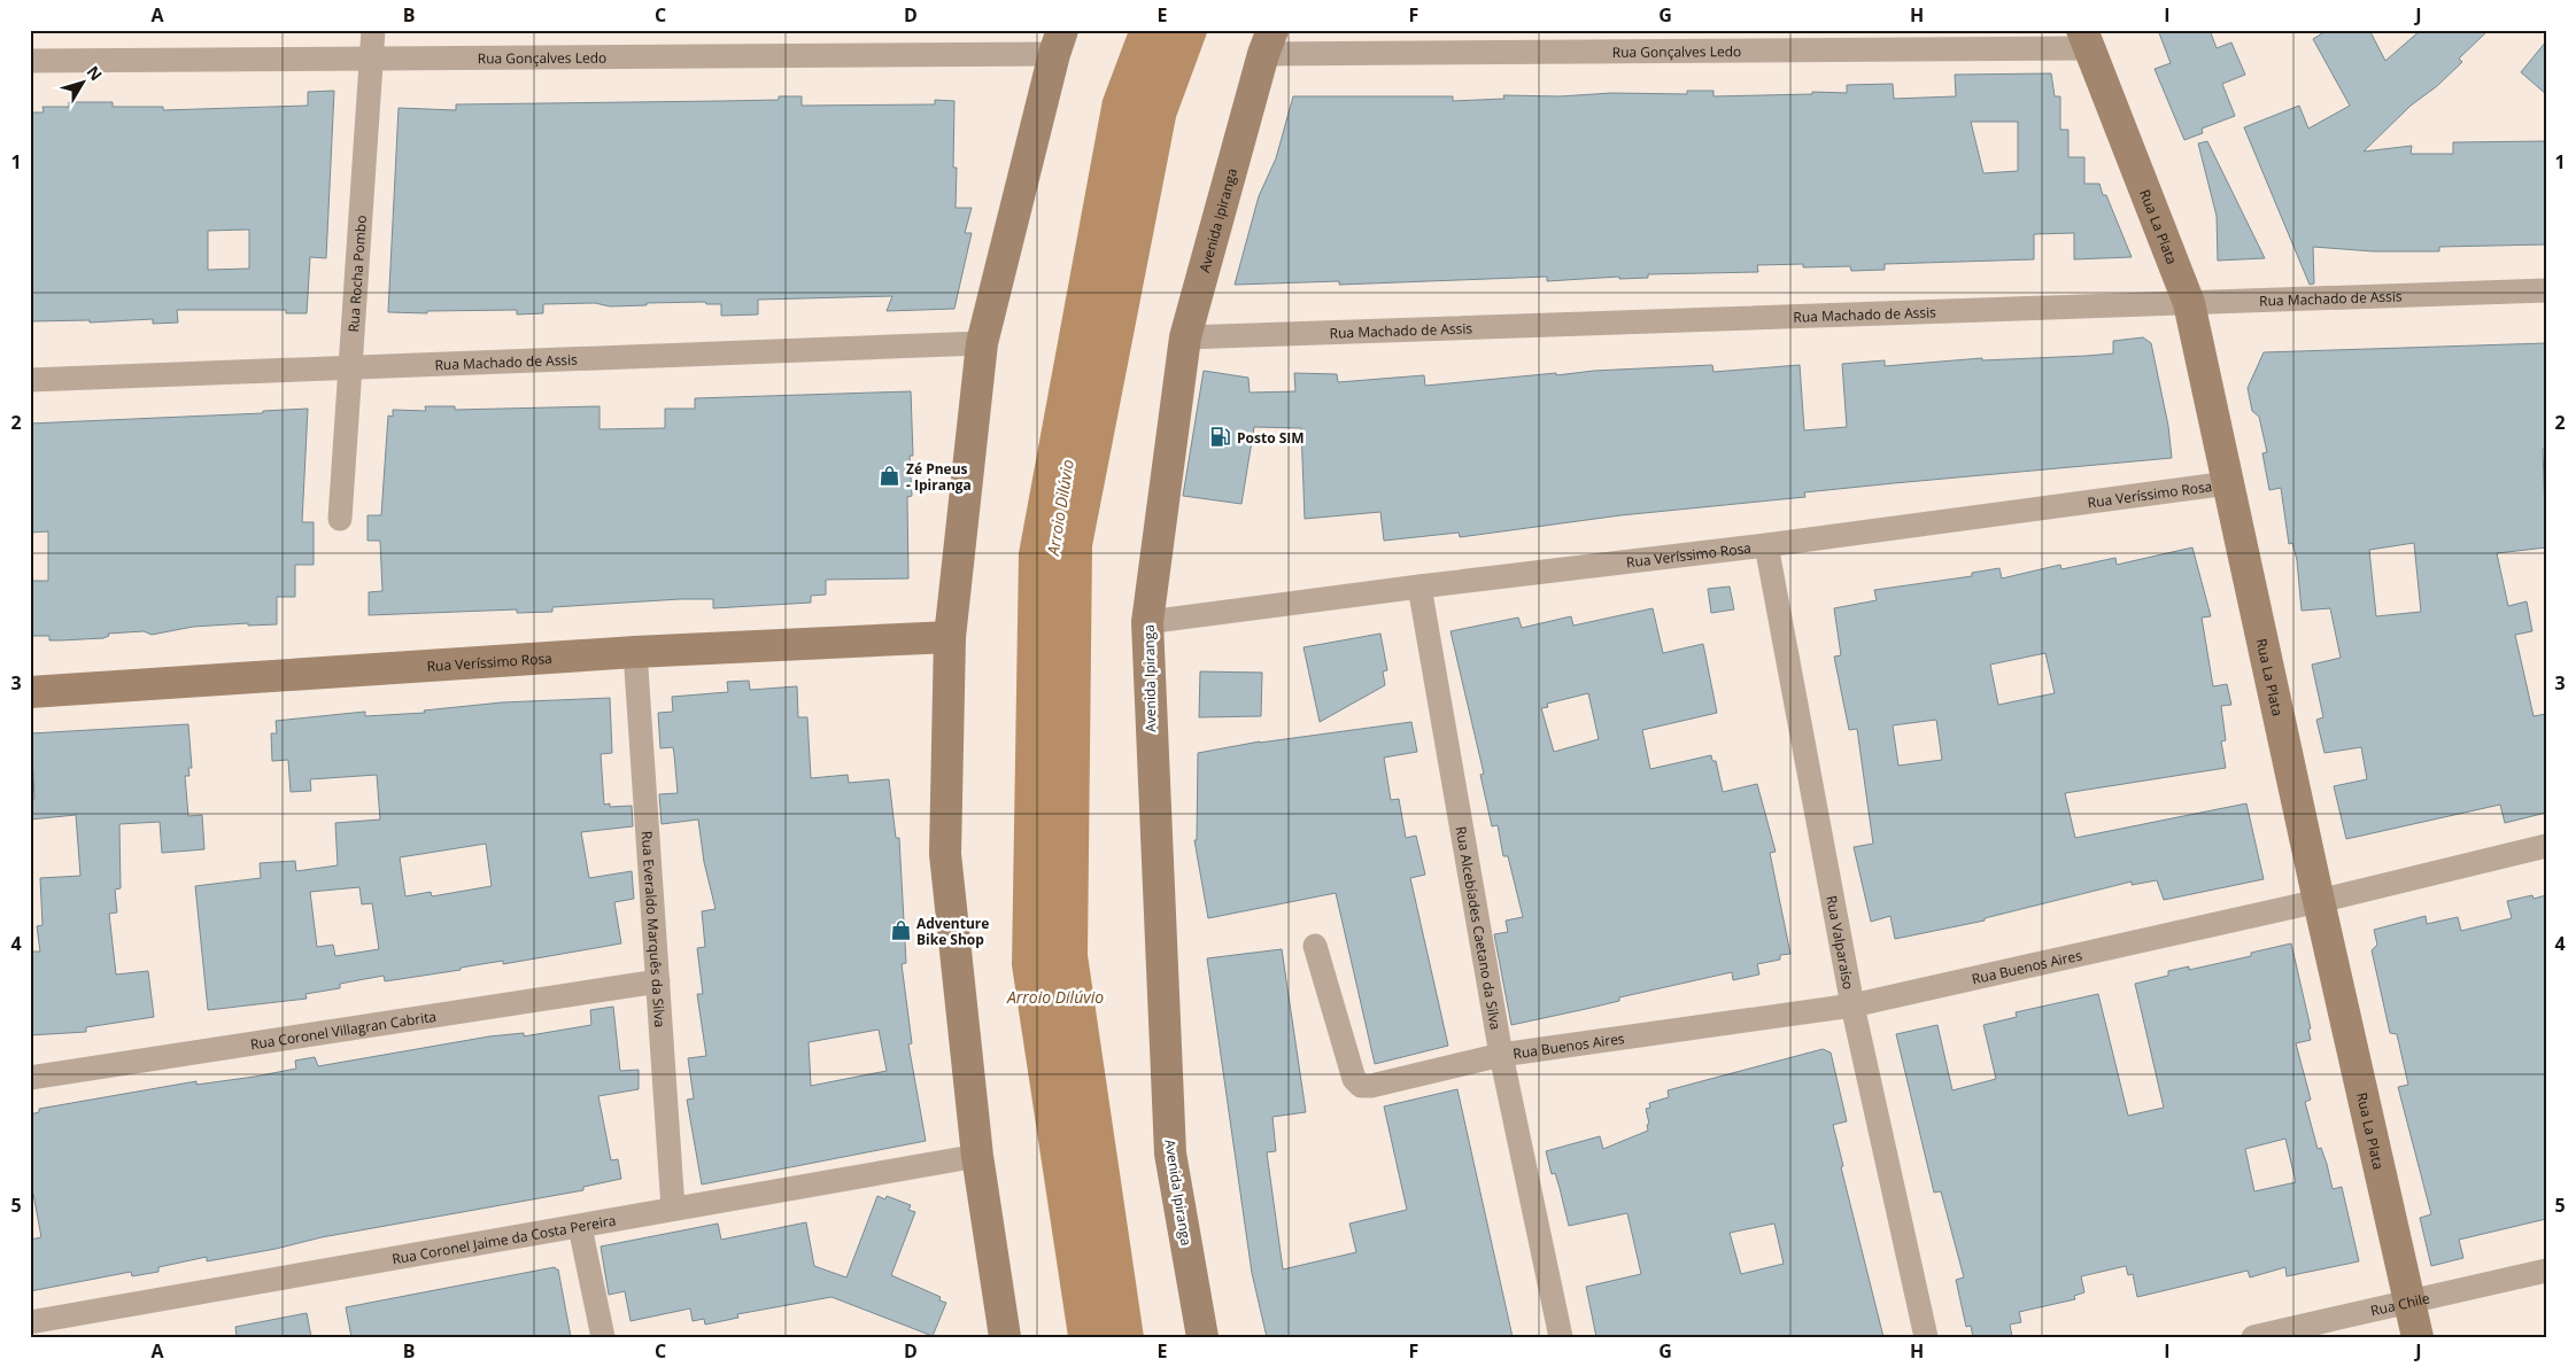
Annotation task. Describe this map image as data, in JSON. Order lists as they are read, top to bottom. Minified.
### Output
{"streets":{"main road":["Avenida Ipiranga","Rua La Plata","Rua Veríssimo Rosa"],"street":["Rua Gonçalves Ledo","Rua Rocha Pombo","Rua Machado de Assis","Rua Alcebíades Caetano da Silva","Rua Everaldo Marquês da Silva","Rua Valparaíso","Rua Buenos Aires","Rua Coronel Villagran Cabrita","Rua Coronel Jaime da Costa Pereira","Rua Chile"]},"crossings":[["Rua Gonçalves Ledo","Avenida Ipiranga"],["Rua Gonçalves Ledo","Rua La Plata"],["Rua Gonçalves Ledo","Rua Rocha Pombo"],["Avenida Ipiranga","Rua Machado de Assis"],["Avenida Ipiranga","Rua Veríssimo Rosa"],["Rua La Plata","Rua Machado de Assis"],["Rua La Plata","Rua Veríssimo Rosa"],["Rua La Plata","Rua Buenos Aires"],["Rua La Plata","Rua Chile"],["Rua Rocha Pombo","Rua Machado de Assis"],["Rua Veríssimo Rosa","Rua Alcebíades Caetano da Silva"],["Rua Veríssimo Rosa","Rua Everaldo Marquês da Silva"],["Rua Veríssimo Rosa","Rua Valparaíso"],["Rua Alcebíades Caetano da Silva","Rua Buenos Aires"],["Rua Everaldo Marquês da Silva","Rua Coronel Villagran Cabrita"],["Rua Everaldo Marquês da Silva","Rua Coronel Jaime da Costa Pereira"],["Rua Valparaíso","Rua Buenos Aires"]],"water":["Arroio Dilúvio"],"places":{"fuel station":["Posto SIM"],"shop":["Zé Pneus - Ipiranga","Adventure Bike Shop"]},"north":"top right","grid":{"columns":["A","B","C","D","E","F","G","H","I","J"],"rows":["1","2","3","4","5"]}}
